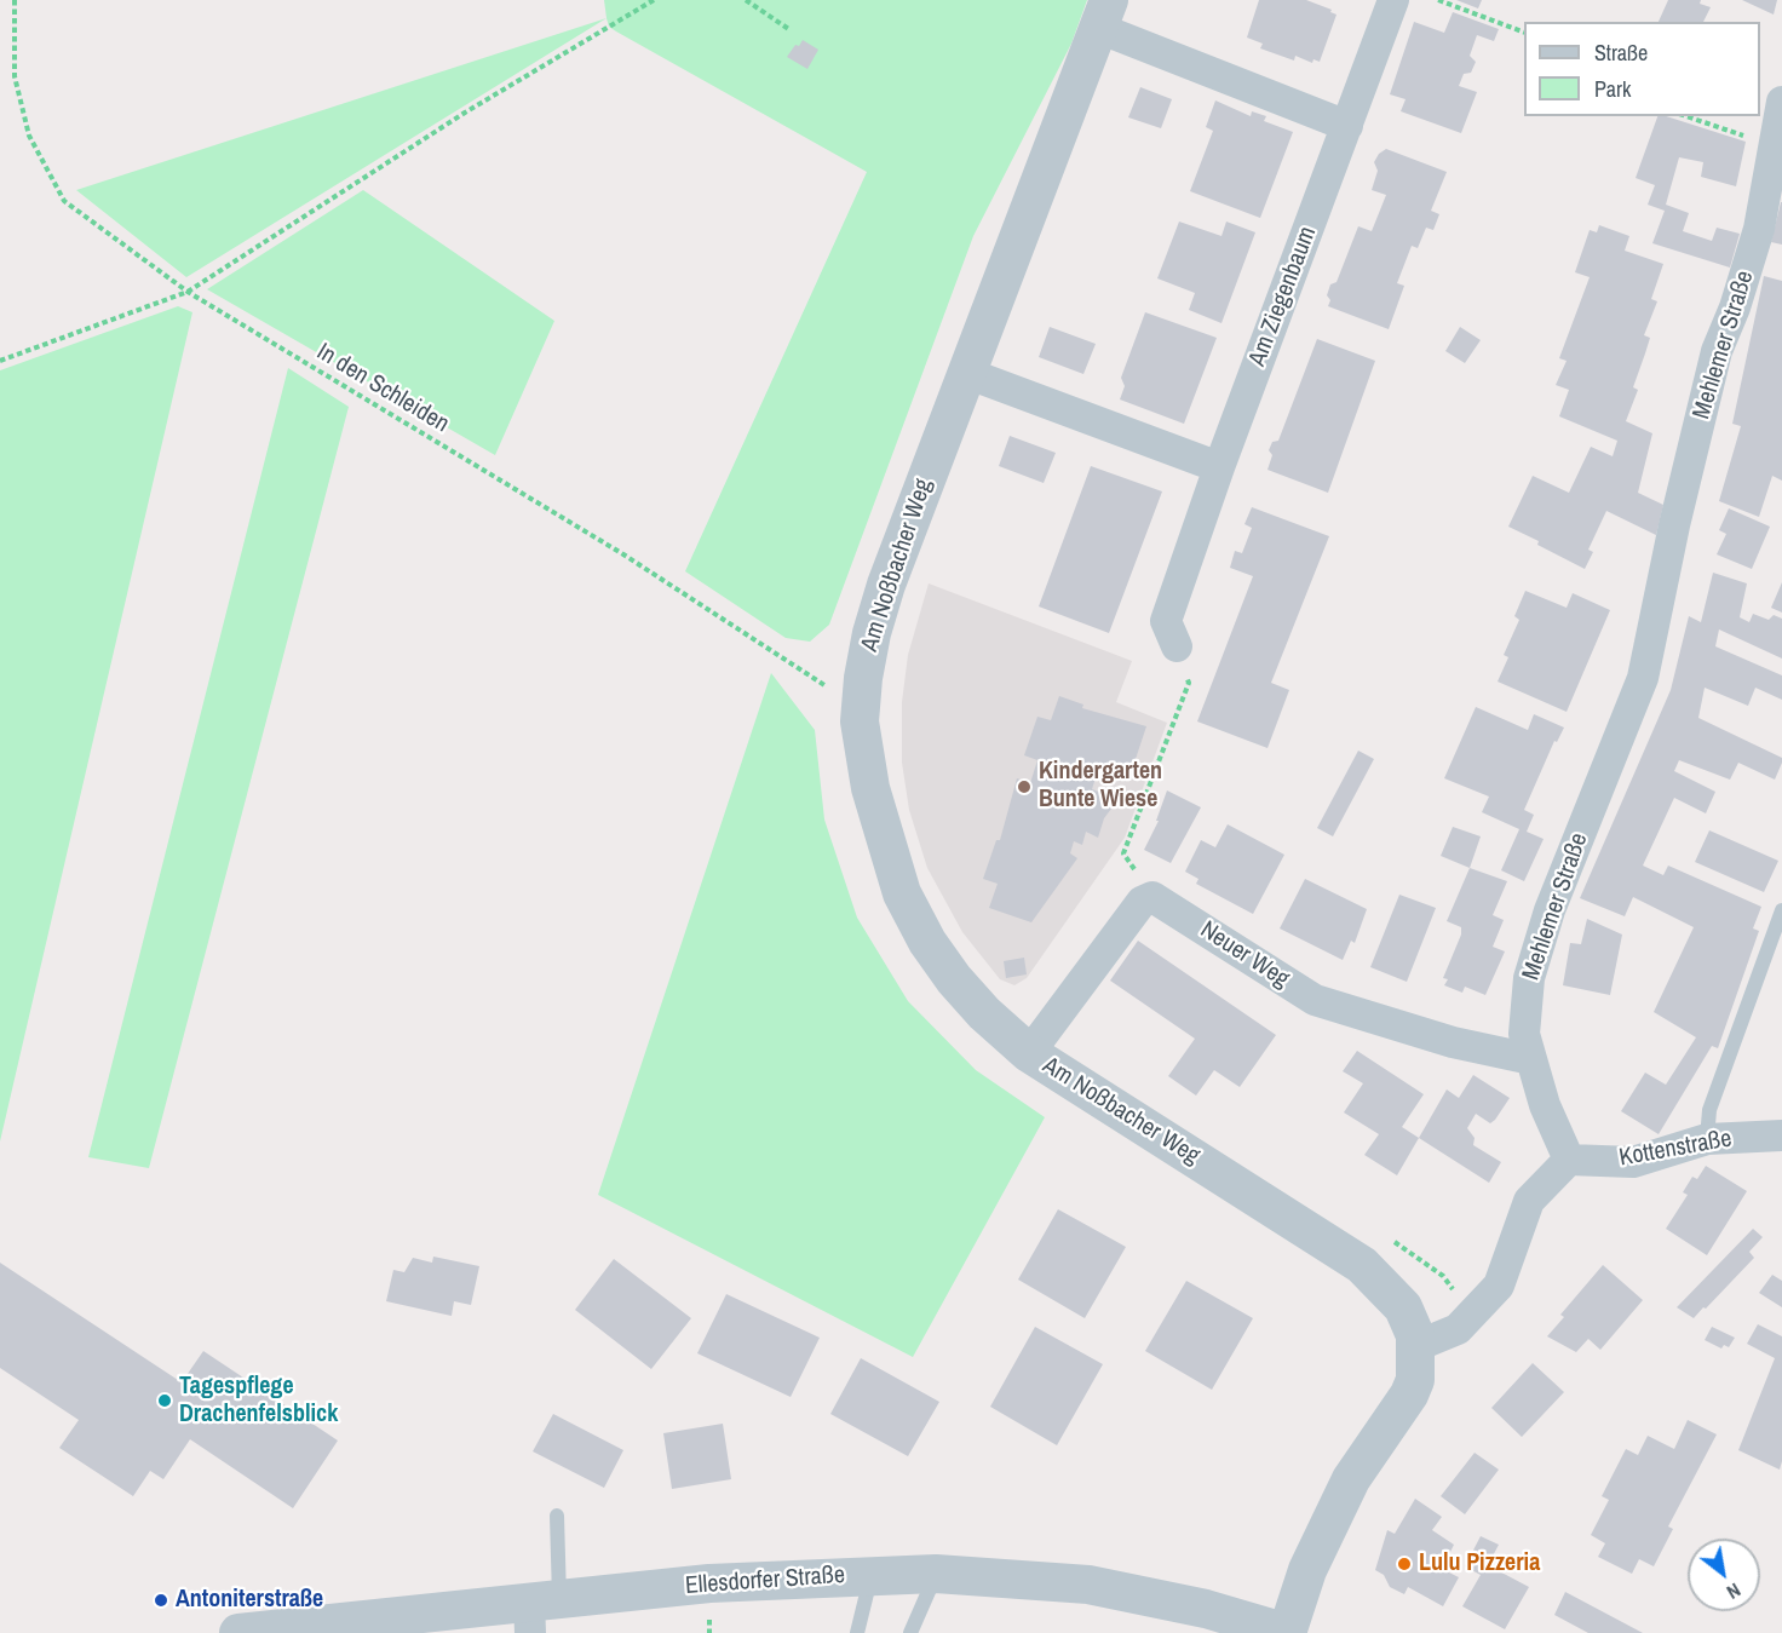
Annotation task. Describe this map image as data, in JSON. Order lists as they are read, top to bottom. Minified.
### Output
{"streets":{"street":["Am Ziegenbaum","Mehlemer Straße","Am Noßbacher Weg","Neuer Weg","Kottenstraße","Ellesdorfer Straße"],"path":["In den Schleiden"]},"crossings":[["Mehlemer Straße","Neuer Weg"],["Mehlemer Straße","Kottenstraße"],["In den Schleiden","Am Noßbacher Weg"]],"places":["Kindergarten Bunte Wiese","Tagespflege Drachenfelsblick","Lulu Pizzeria","Antoniterstraße"],"legend":["Straße","Park"],"north":"bottom right"}
